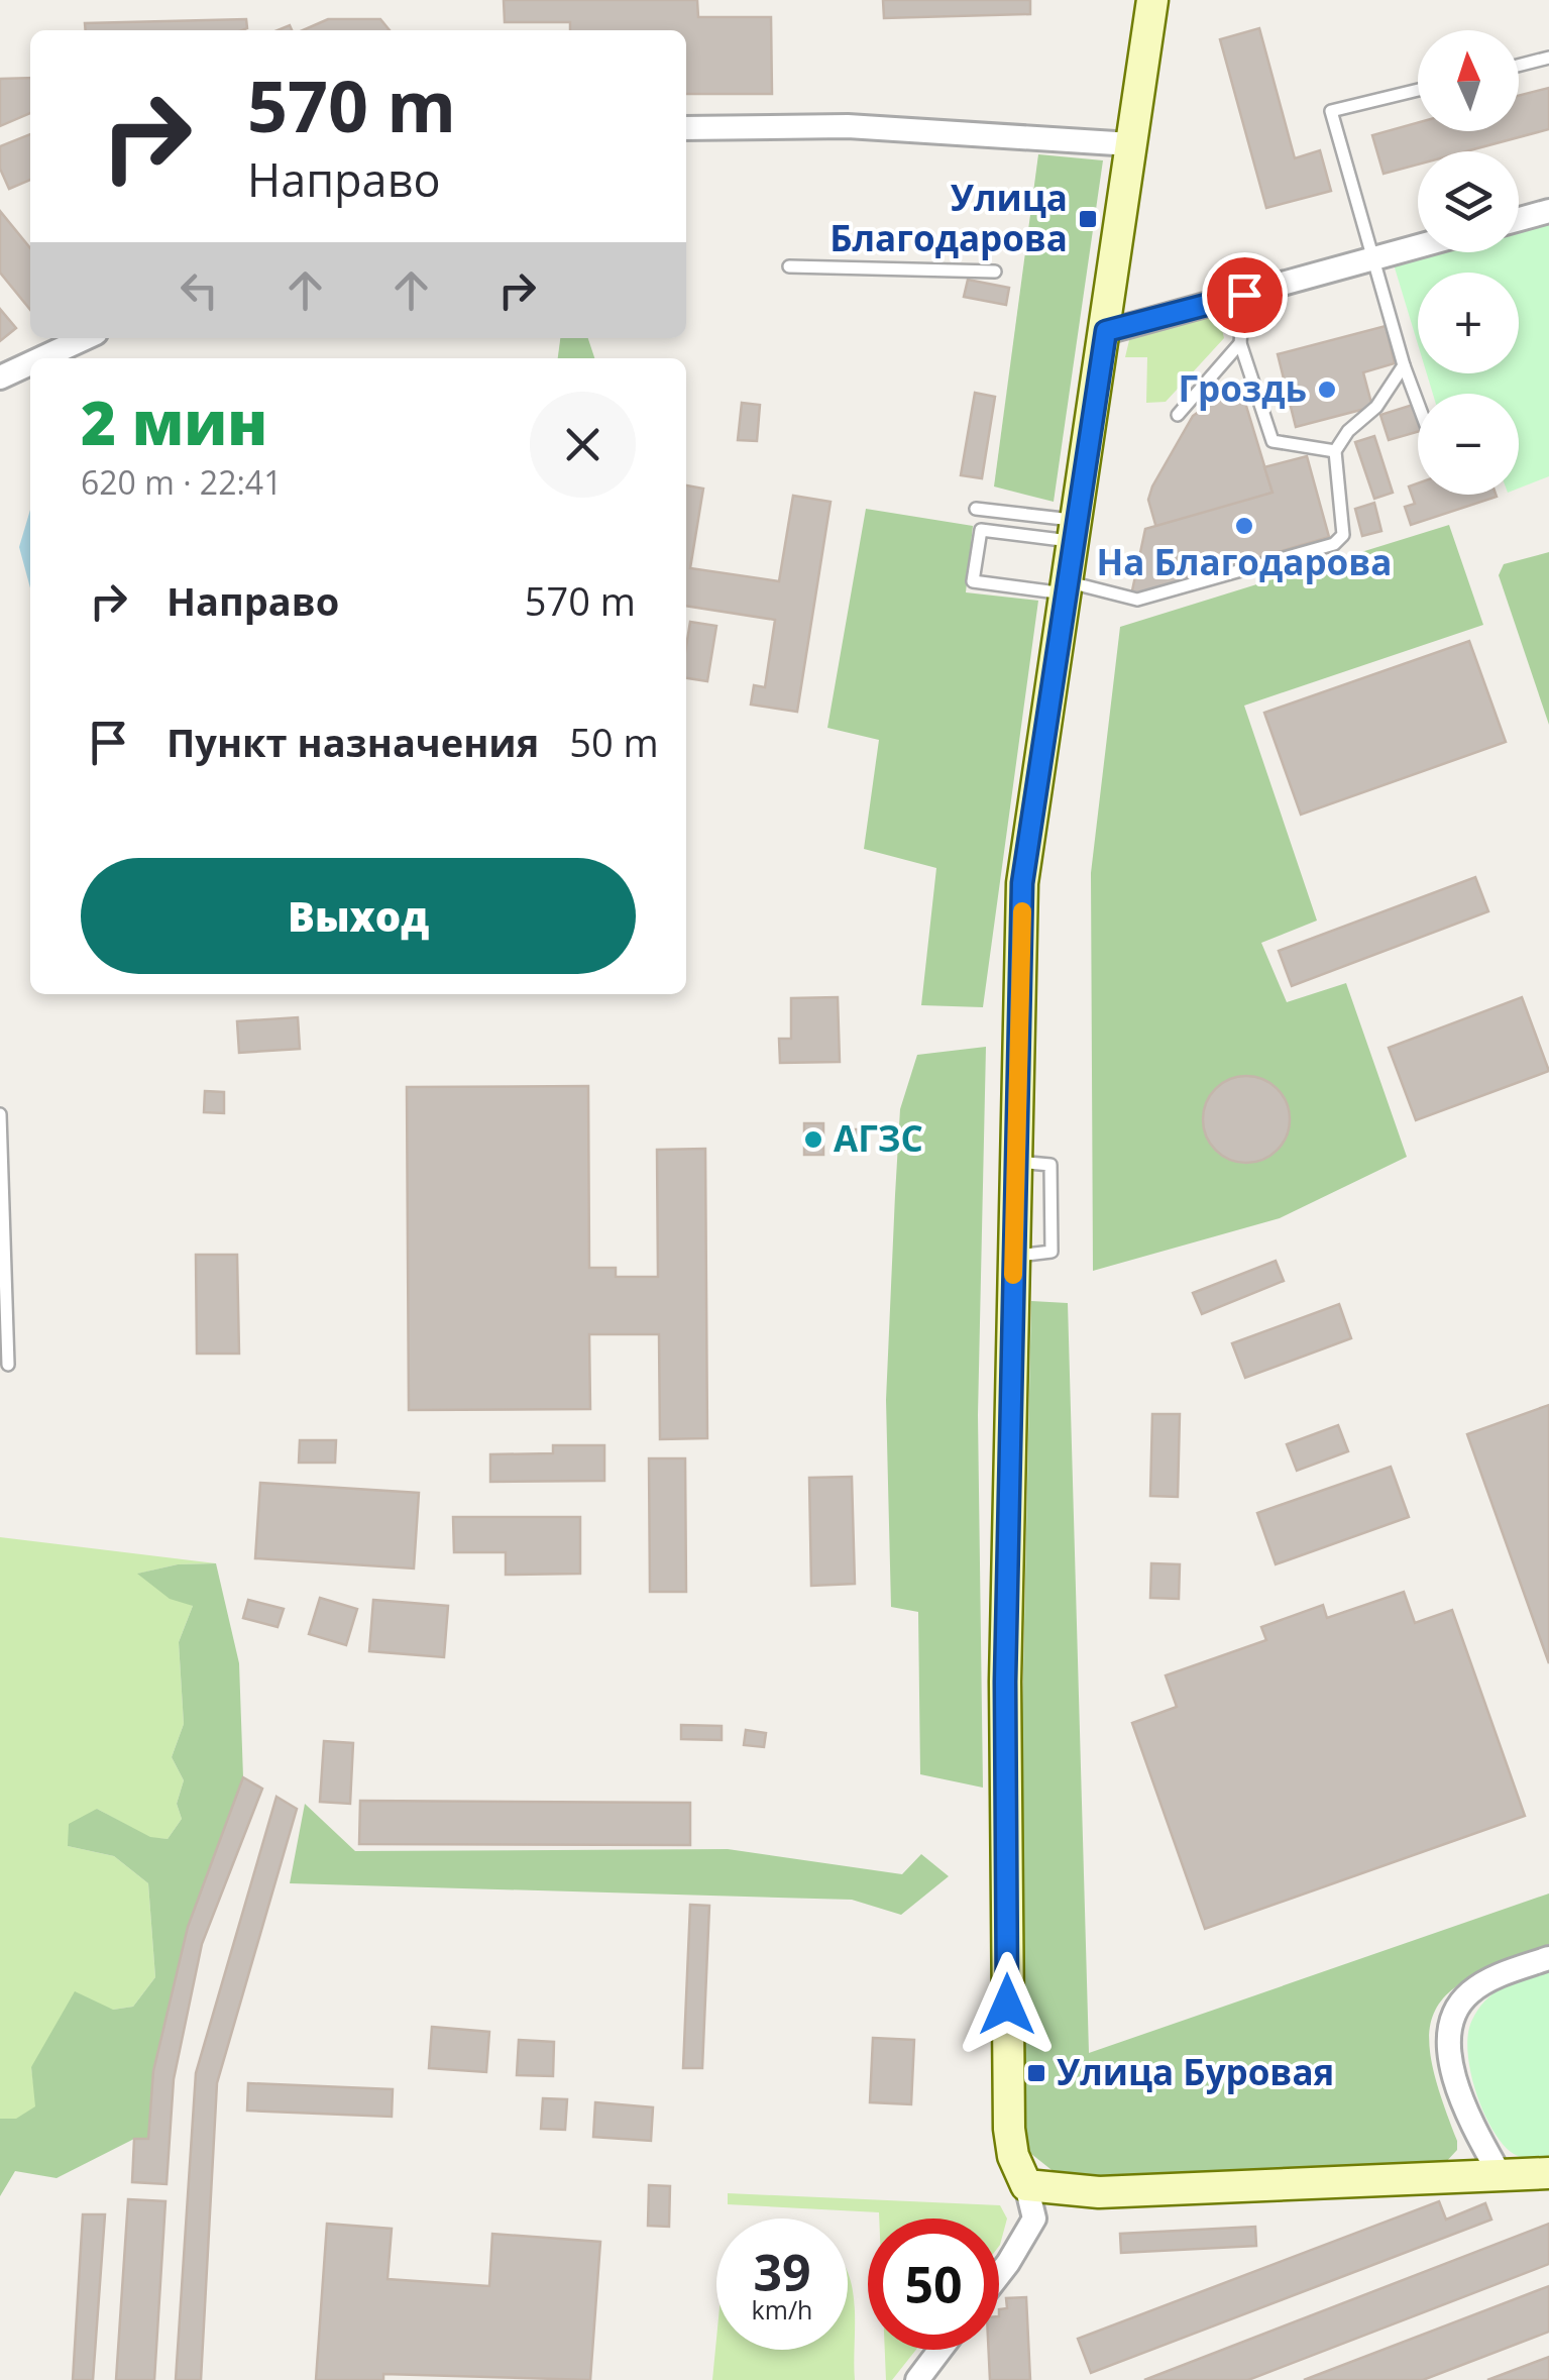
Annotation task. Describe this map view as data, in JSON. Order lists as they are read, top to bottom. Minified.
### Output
{"places":{"transit":["Улица Благодарова","Улица Буровая"],"other":["Гроздь","На Благодарова","АГЗС"]},"north":"top","page":{"map_buttons":["+","−"],"turn":["570 m","Направо"],"heading":["2 мин","620 m · 22:41"],"list":[{"name":"Направо","value":"570 m"},{"name":"Пункт назначения","value":"50 m"}],"buttons":"Выход","speed":"39 km/h","limit":"50"}}
